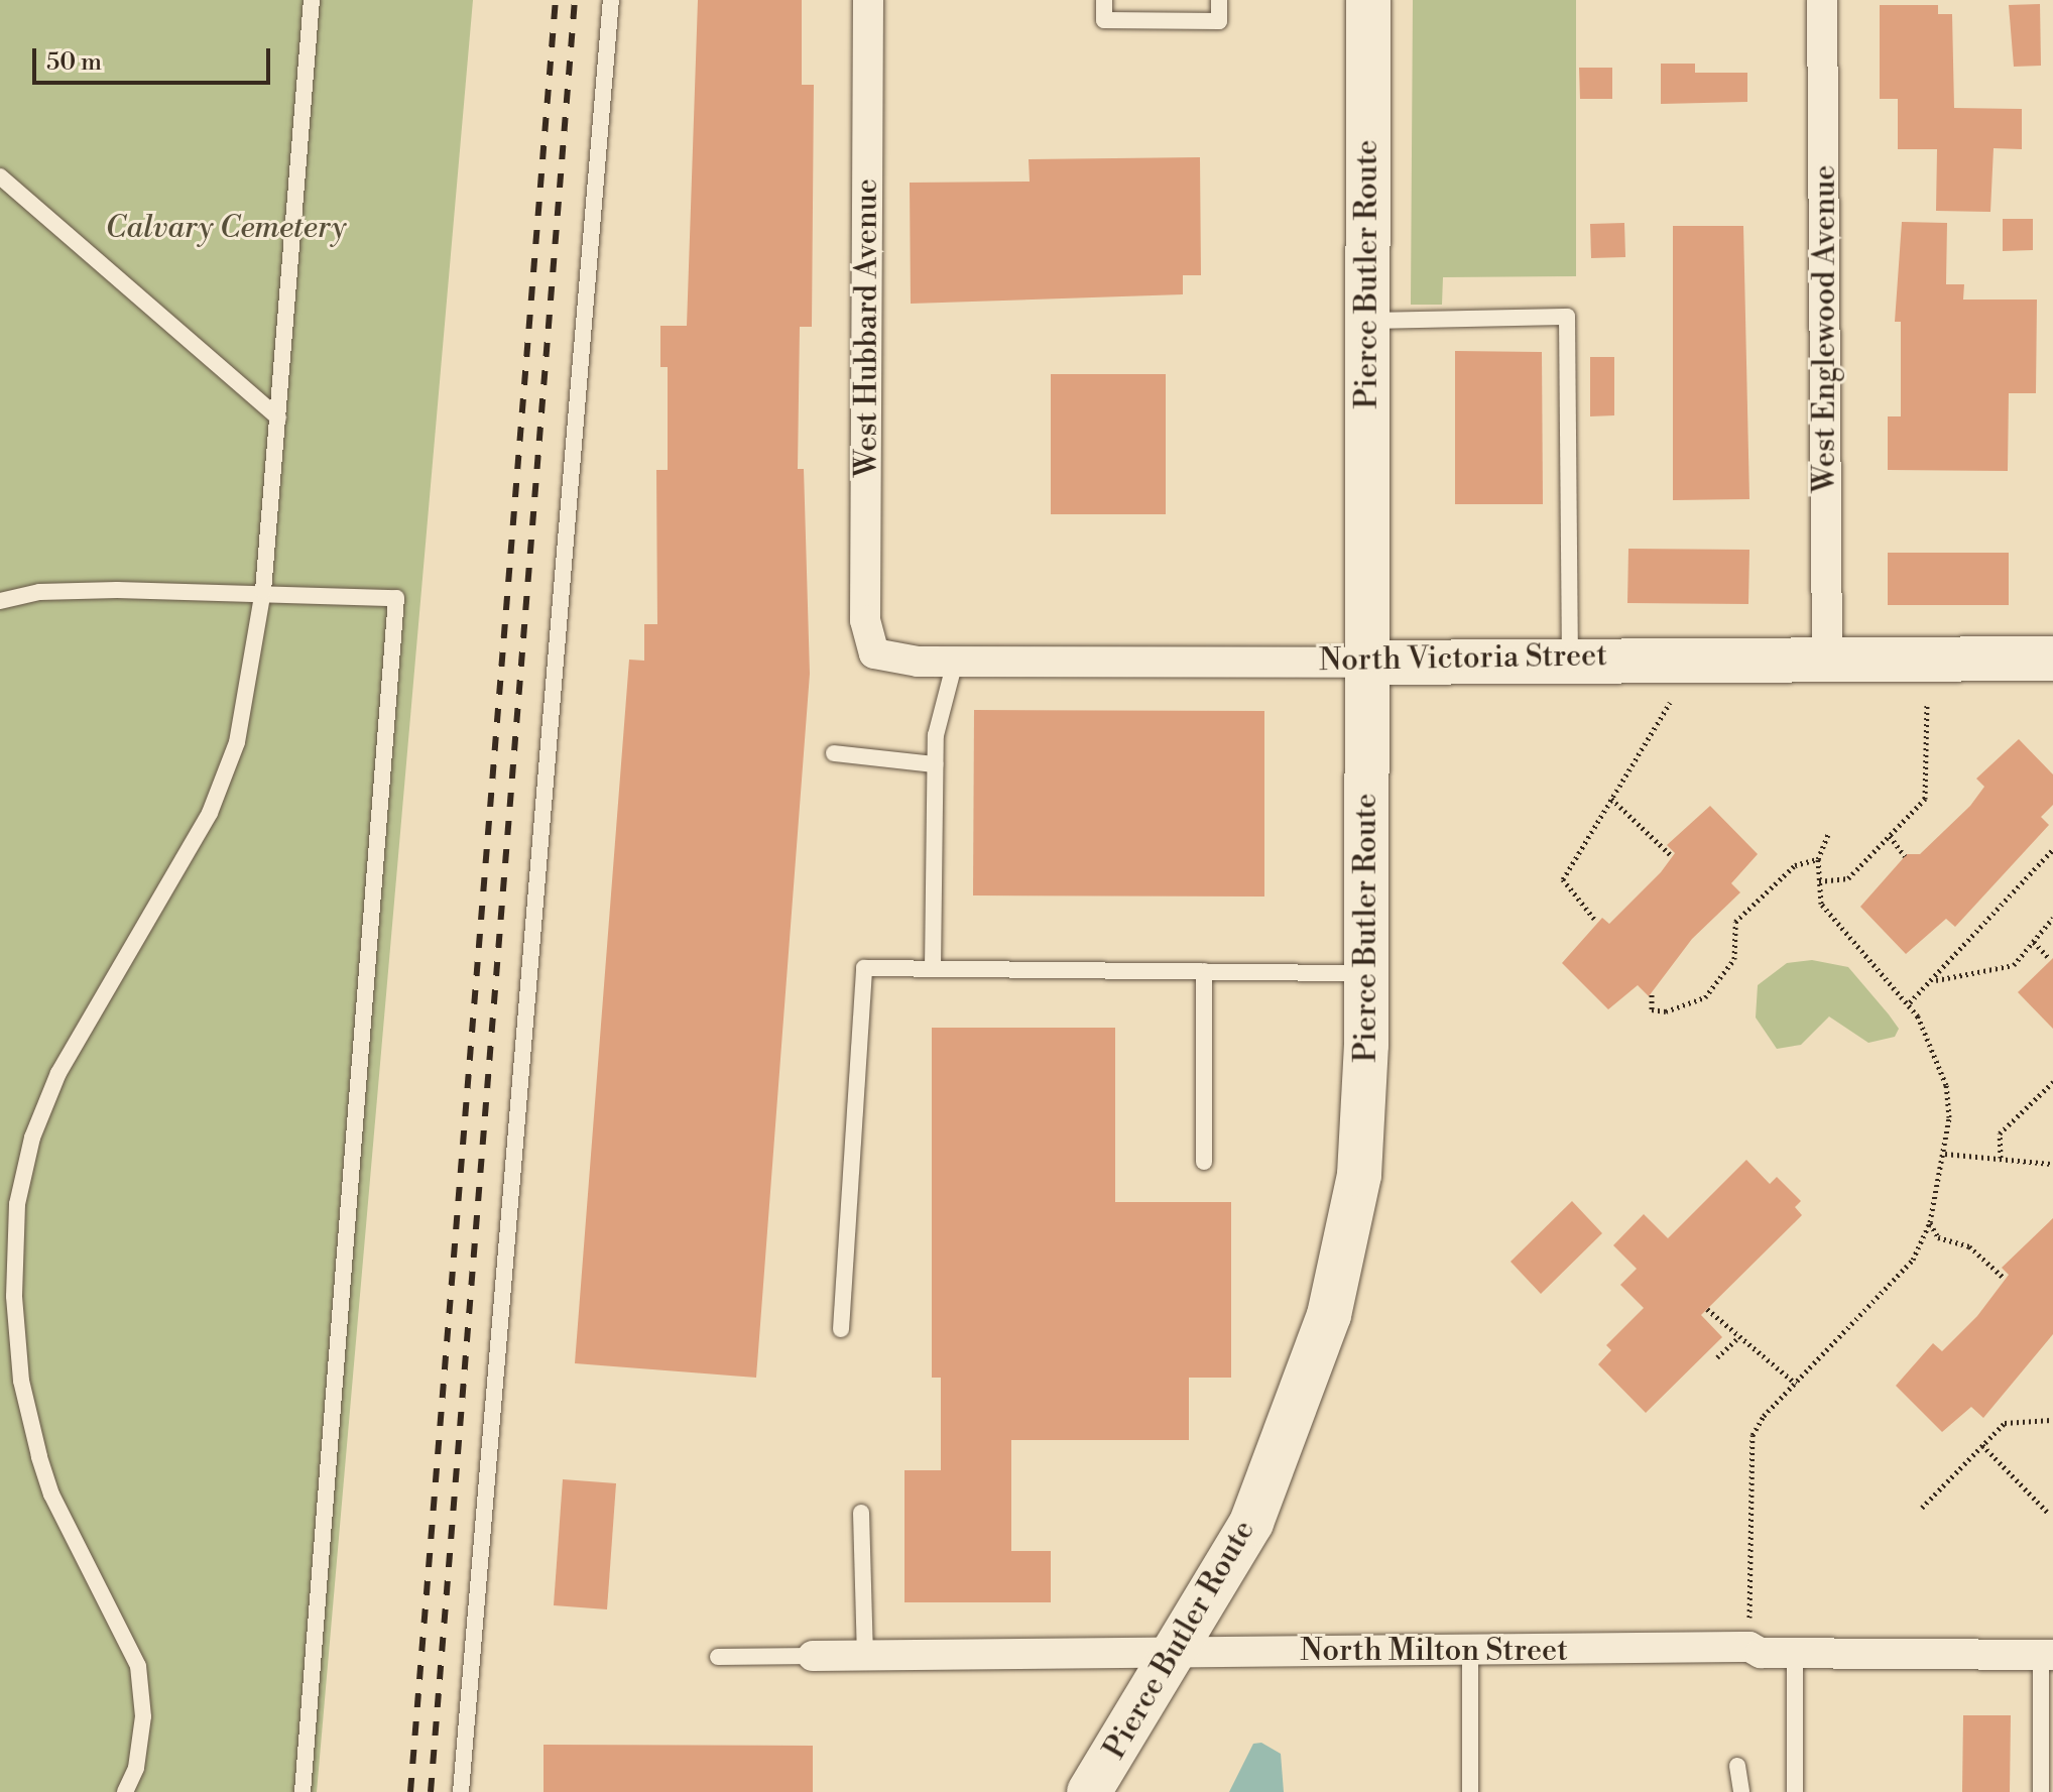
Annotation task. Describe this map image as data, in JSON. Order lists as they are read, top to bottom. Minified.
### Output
{"streets":{"main road":["Pierce Butler Route","North Victoria Street"],"street":["West Hubbard Avenue","West Englewood Avenue","North Milton Street"]},"crossings":[["Pierce Butler Route","North Victoria Street"],["Pierce Butler Route","North Milton Street"],["West Hubbard Avenue","North Victoria Street"],["West Englewood Avenue","North Victoria Street"]],"parks":["Calvary Cemetery"],"scale_bar":"50 m"}
